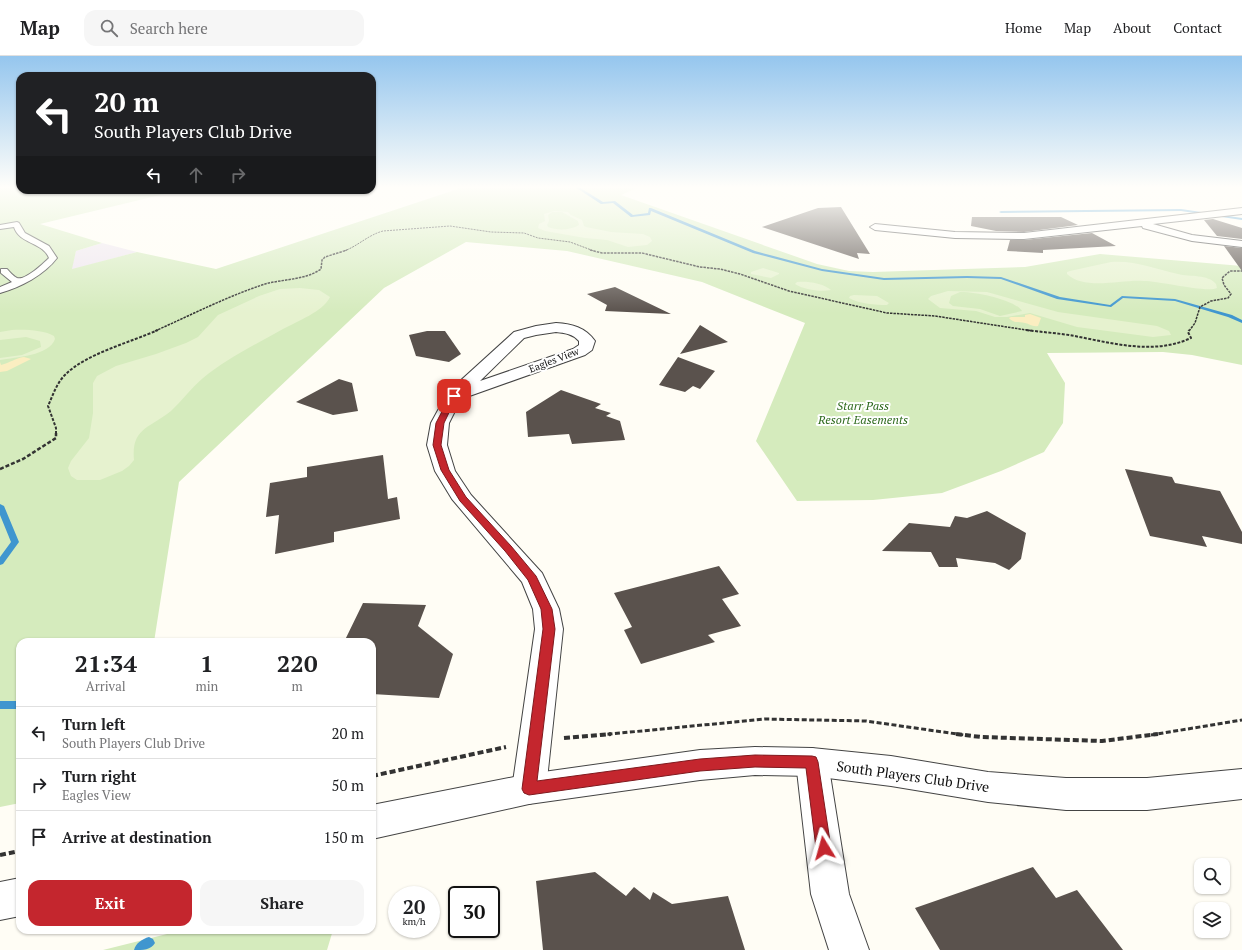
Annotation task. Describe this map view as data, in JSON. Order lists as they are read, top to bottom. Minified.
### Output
{"streets":{"street":["Eagles View","South Players Club Drive"]},"crossings":[["Eagles View","South Players Club Drive"]],"parks":["Starr Pass Resort Easements"],"page":{"header":"Map","search":"Search here","nav":["Home","Map","About","Contact"],"turn":["20 m","South Players Club Drive"],"eta":["21:34","Arrival","1","min","220","m"],"list":[{"name":"Turn left","note":"South Players Club Drive","value":"20 m"},{"name":"Turn right","note":"Eagles View","value":"50 m"},{"name":"Arrive at destination","value":"150 m"}],"buttons":["Exit","Share"],"speed":"20 km/h","limit":"30"}}
